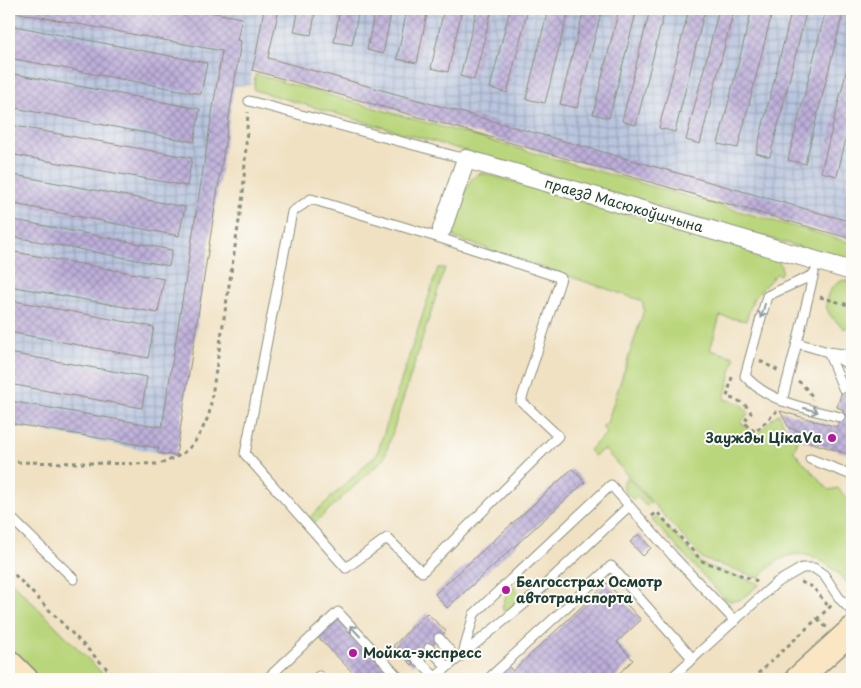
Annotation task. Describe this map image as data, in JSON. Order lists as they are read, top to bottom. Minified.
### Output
{"streets":{"street":["праезд Масюкоўшчына"]},"places":["Заужды ЦікаVа","Белгосстрах Осмотр автотранспорта","Мойка-экспресс"]}
